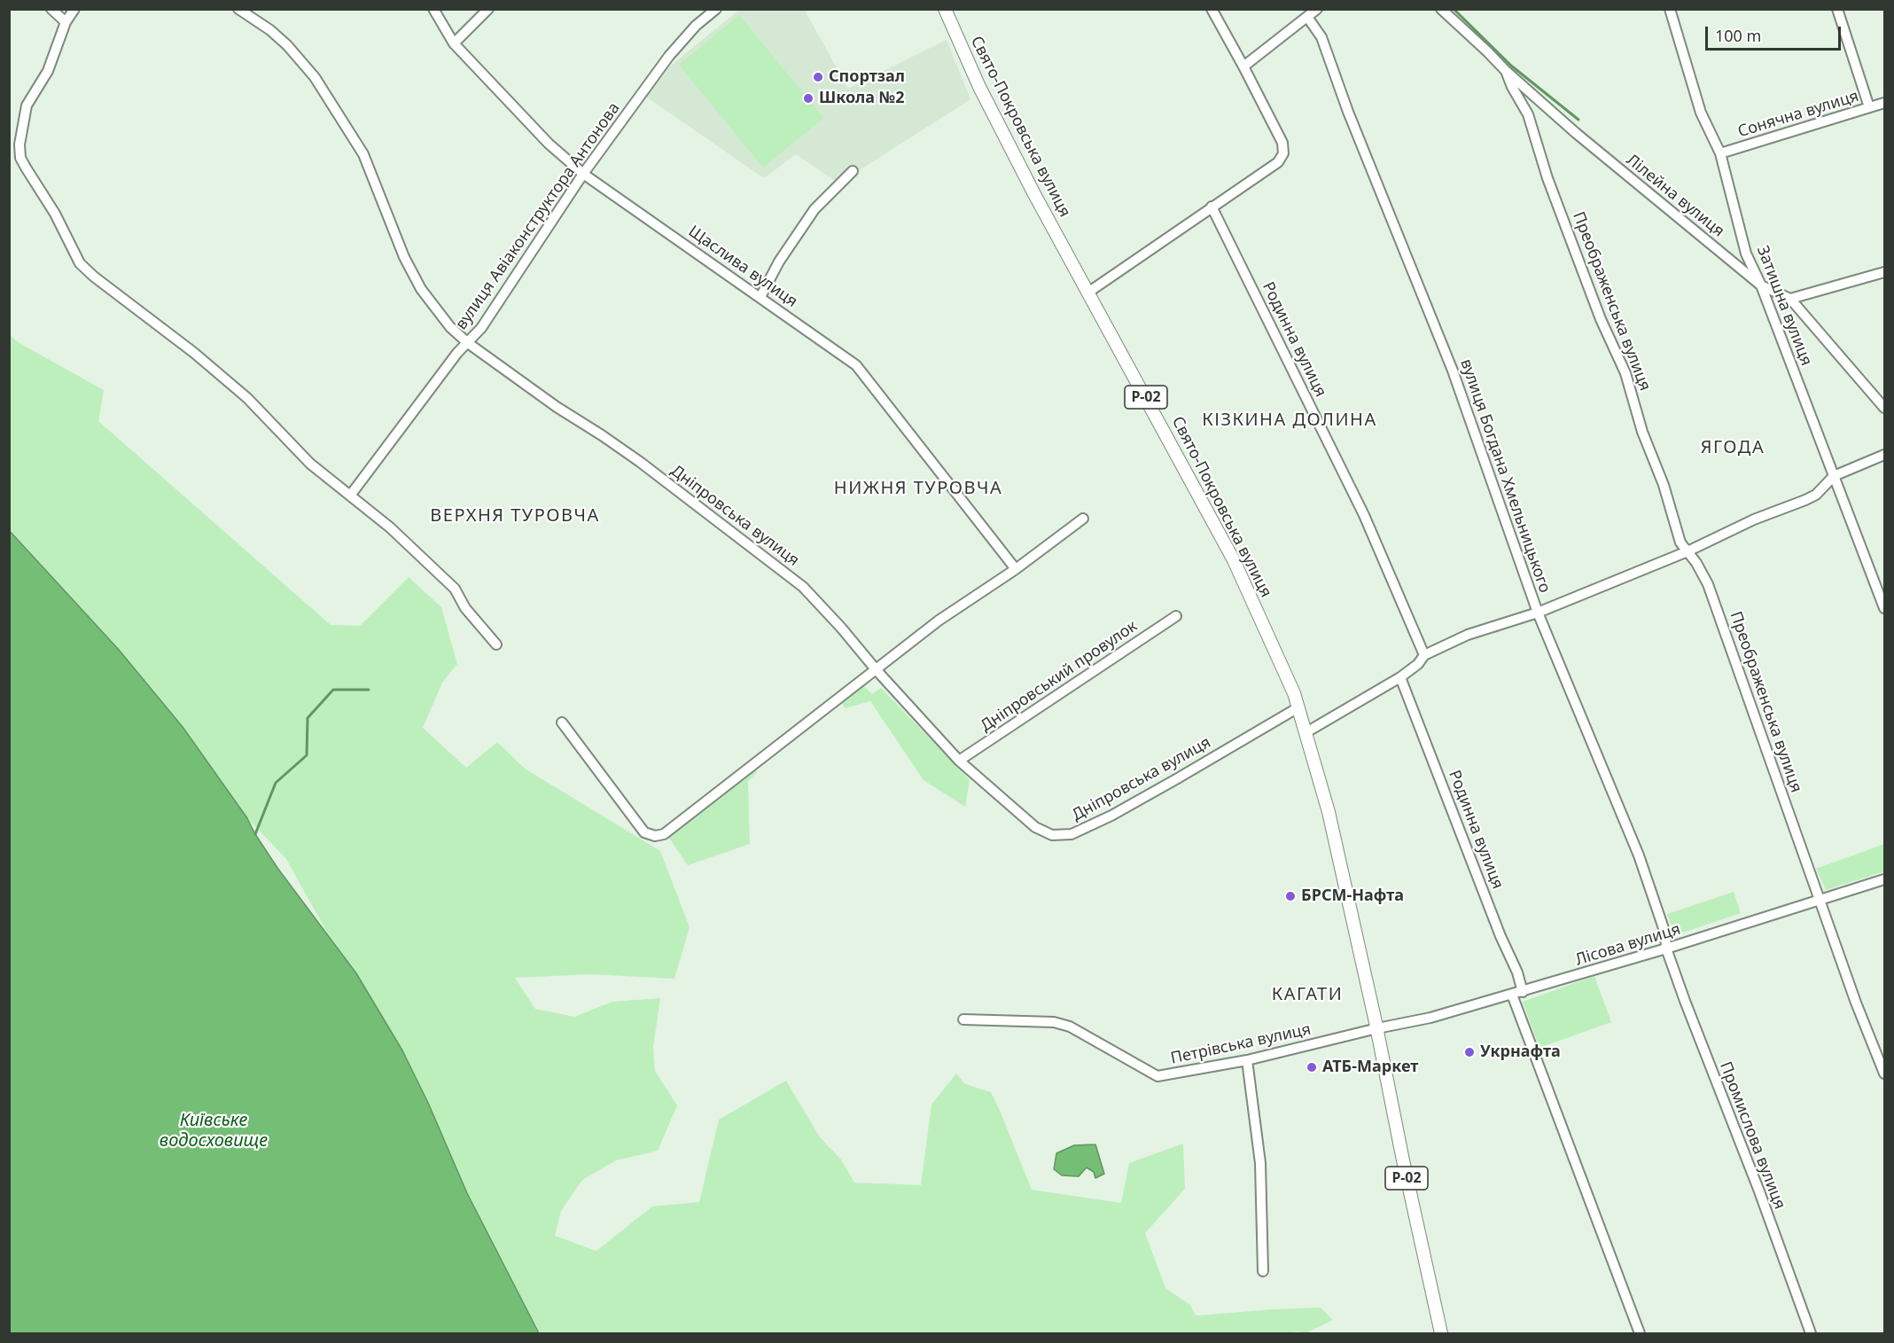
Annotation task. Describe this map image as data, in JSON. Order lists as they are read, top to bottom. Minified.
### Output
{"streets":{"main road":["Свято-Покровська вулиця","Р-02"],"street":["Сонячна вулиця","Лілейна вулиця","вулиця Авіаконструктора Антонова","Щаслива вулиця","Преображенська вулиця","Затишна вулиця","Родинна вулиця","вулиця Богдана Хмельницького","Дніпровська вулиця","Дніпровський провулок","Лісова вулиця","Петрівська вулиця","Промислова вулиця"]},"crossings":[["Сонячна вулиця","Затишна вулиця"],["Свято-Покровська вулиця","Р-02"],["Свято-Покровська вулиця","Дніпровська вулиця"],["Свято-Покровська вулиця","Лісова вулиця"],["Свято-Покровська вулиця","Петрівська вулиця"],["Лілейна вулиця","Преображенська вулиця"],["Лілейна вулиця","Затишна вулиця"],["вулиця Авіаконструктора Антонова","Щаслива вулиця"],["вулиця Авіаконструктора Антонова","Дніпровська вулиця"],["Преображенська вулиця","Лісова вулиця"],["Родинна вулиця","Лісова вулиця"],["Р-02","Лісова вулиця"],["Р-02","Петрівська вулиця"],["вулиця Богдана Хмельницького","Лісова вулиця"],["вулиця Богдана Хмельницького","Промислова вулиця"],["Дніпровська вулиця","Дніпровський провулок"],["Лісова вулиця","Петрівська вулиця"],["Лісова вулиця","Промислова вулиця"]],"districts":["КІЗКИНА ДОЛИНА","ЯГОДА","НИЖНЯ ТУРОВЧА","ВЕРХНЯ ТУРОВЧА","КАГАТИ"],"water":["Київське водосховище"],"places":["Спортзал","Школа №2","БРСМ-Нафта","Укрнафта","АТБ-Маркет"],"scale_bar":"100 m"}
